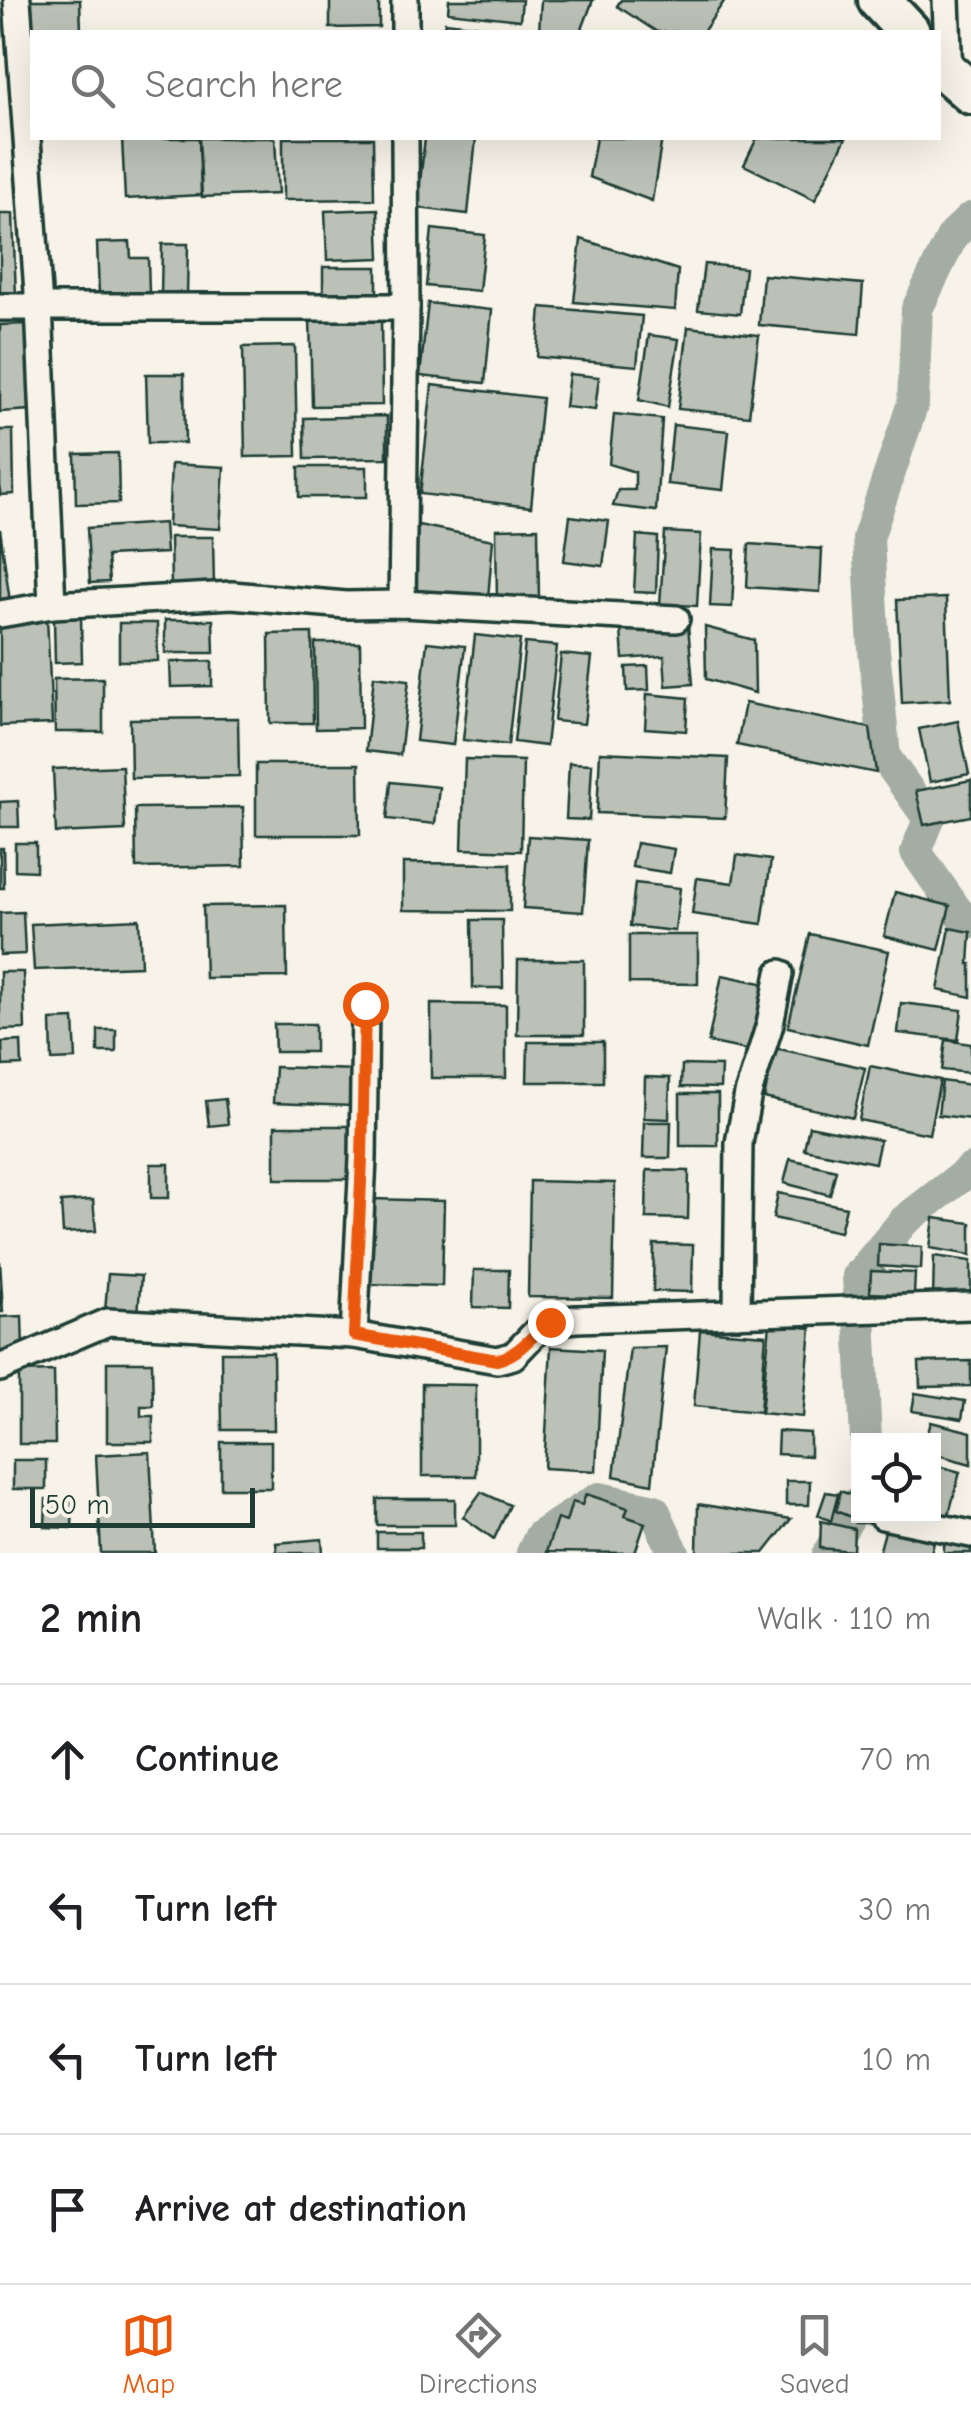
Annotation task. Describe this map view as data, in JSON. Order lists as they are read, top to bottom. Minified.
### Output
{"scale_bar":"50 m","page":{"search":"Search here","scale":"50 m","heading":["2 min","Walk · 110 m"],"list":[["Continue","70 m"],["Turn left","30 m"],["Turn left","10 m"],"Arrive at destination"],"nav":["Map","Directions","Saved"]}}
